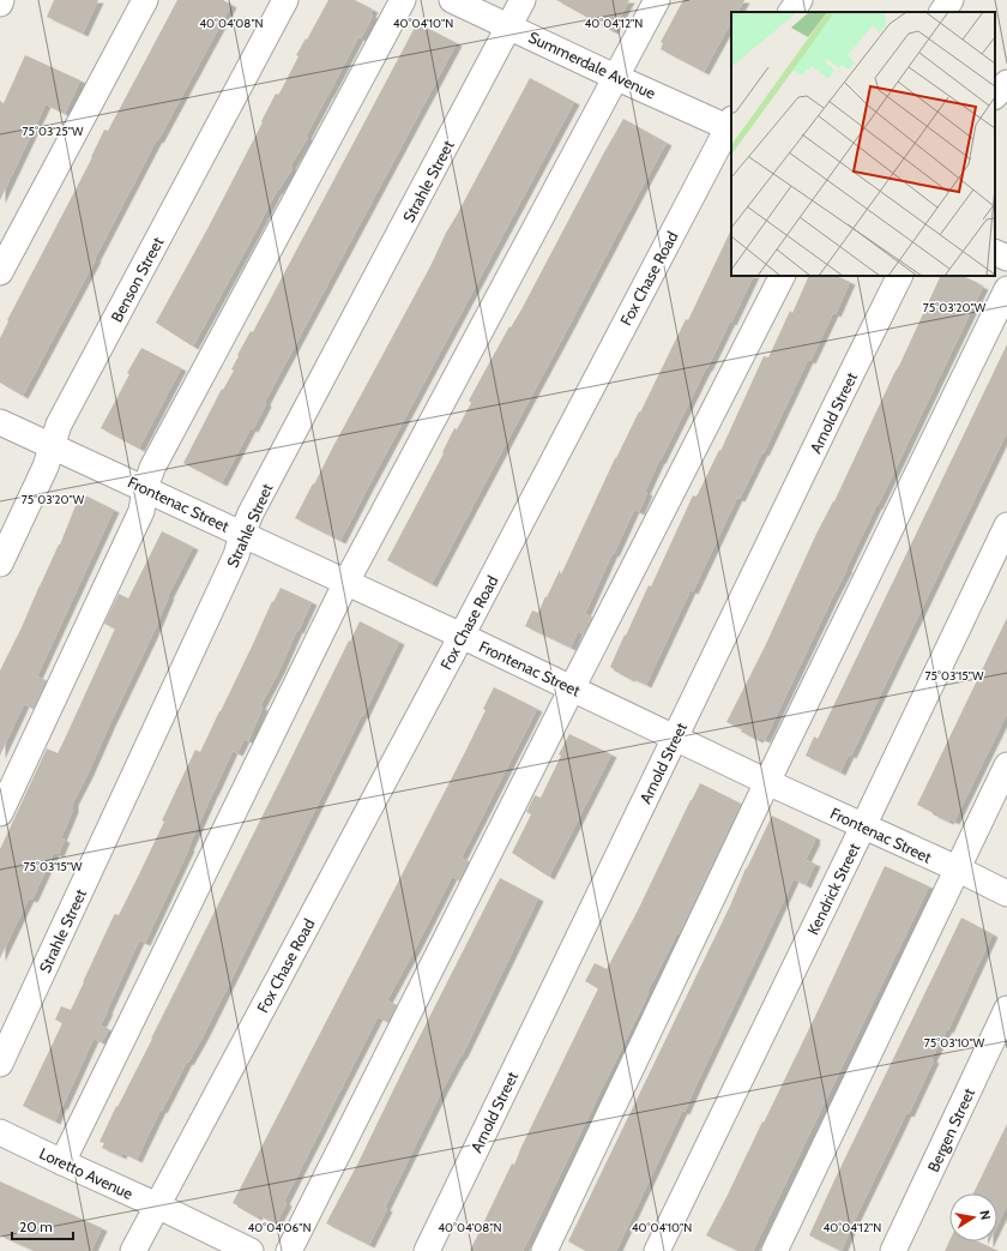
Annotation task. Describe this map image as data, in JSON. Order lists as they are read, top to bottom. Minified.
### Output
{"streets":{"street":["Summerdale Avenue","Strahle Street","Fox Chase Road","Benson Street","Arnold Street","Frontenac Street","Kendrick Street","Bergen Street","Loretto Avenue"]},"crossings":[["Summerdale Avenue","Strahle Street"],["Summerdale Avenue","Fox Chase Road"],["Strahle Street","Frontenac Street"],["Fox Chase Road","Frontenac Street"],["Fox Chase Road","Loretto Avenue"],["Benson Street","Frontenac Street"],["Arnold Street","Frontenac Street"],["Frontenac Street","Kendrick Street"]],"scale_bar":"20 m","north":"right","coordinates":["40°04'08\"N","40°04'10\"N","40°04'12\"N","75°03'25\"W","75°03'20\"W","75°03'15\"W","75°03'10\"W","40°04'06\"N"]}
